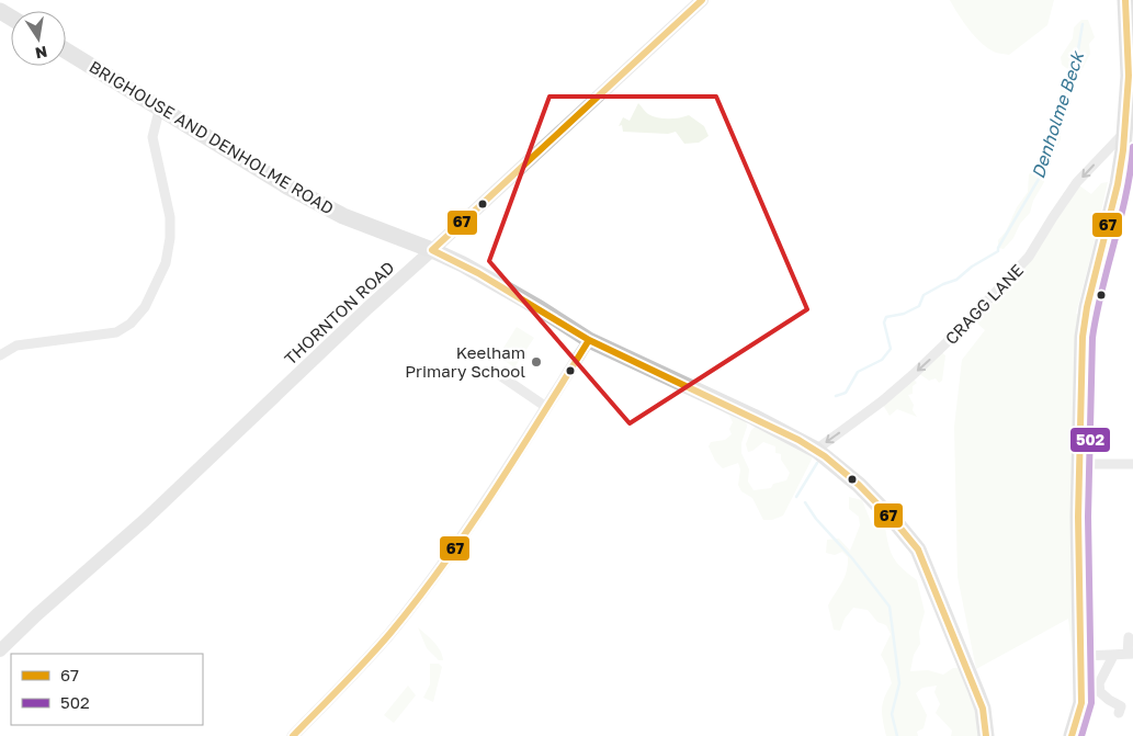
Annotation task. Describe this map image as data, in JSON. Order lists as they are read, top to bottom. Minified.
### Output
{"streets":{"main road":["BRIGHOUSE AND DENHOLME ROAD","THORNTON ROAD"],"street":["CRAGG LANE"]},"crossings":[["BRIGHOUSE AND DENHOLME ROAD","CRAGG LANE"],["BRIGHOUSE AND DENHOLME ROAD","THORNTON ROAD"]],"one_way":["CRAGG LANE"],"water":["Denholme Beck"],"places":["Keelham Primary School"],"lines":["transit line 67","transit line 502"],"legend":["67","502"],"north":"bottom"}
